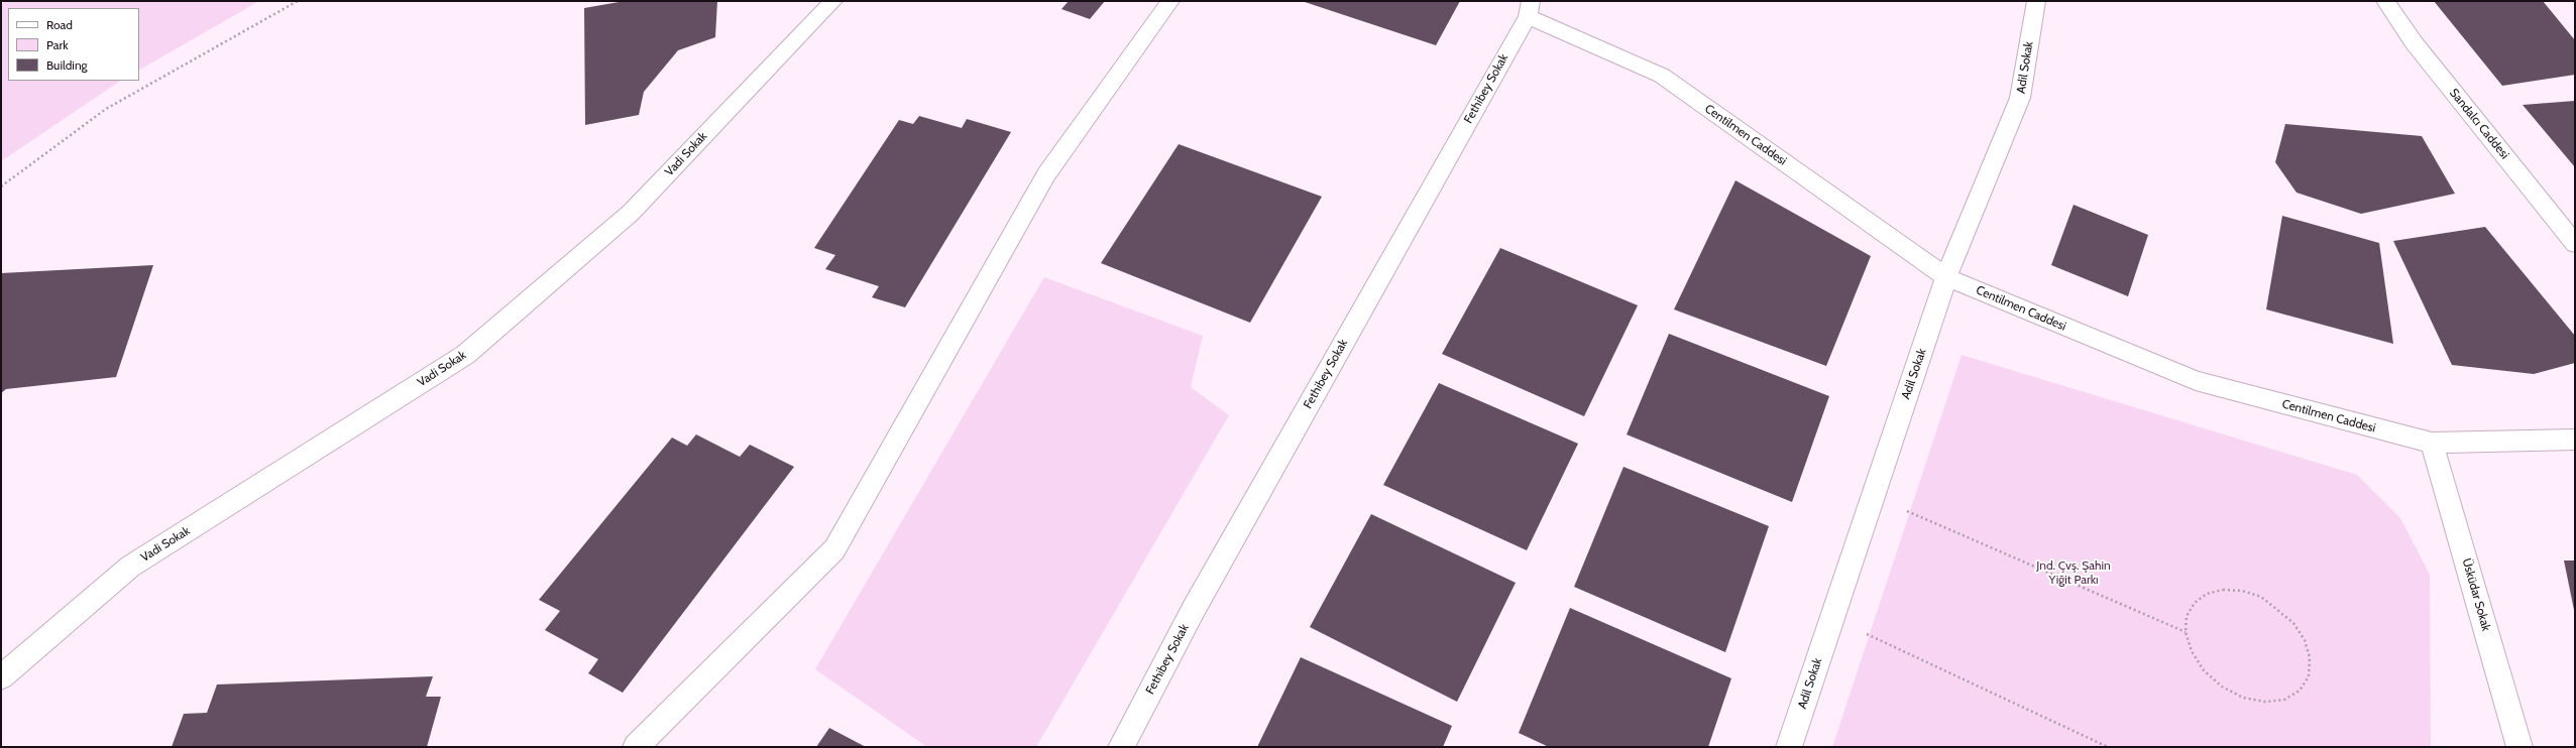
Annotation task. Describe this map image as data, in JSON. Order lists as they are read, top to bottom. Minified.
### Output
{"streets":{"street":["Adil Sokak","Fethibey Sokak","Sandalcı Caddesi","Centilmen Caddesi","Vadi Sokak","Üsküdar Sokak"]},"crossings":[["Adil Sokak","Centilmen Caddesi"],["Fethibey Sokak","Centilmen Caddesi"],["Centilmen Caddesi","Üsküdar Sokak"]],"parks":["Jnd. Çvş. Şahin Yiğit Parkı"],"legend":["Road","Park","Building"]}
